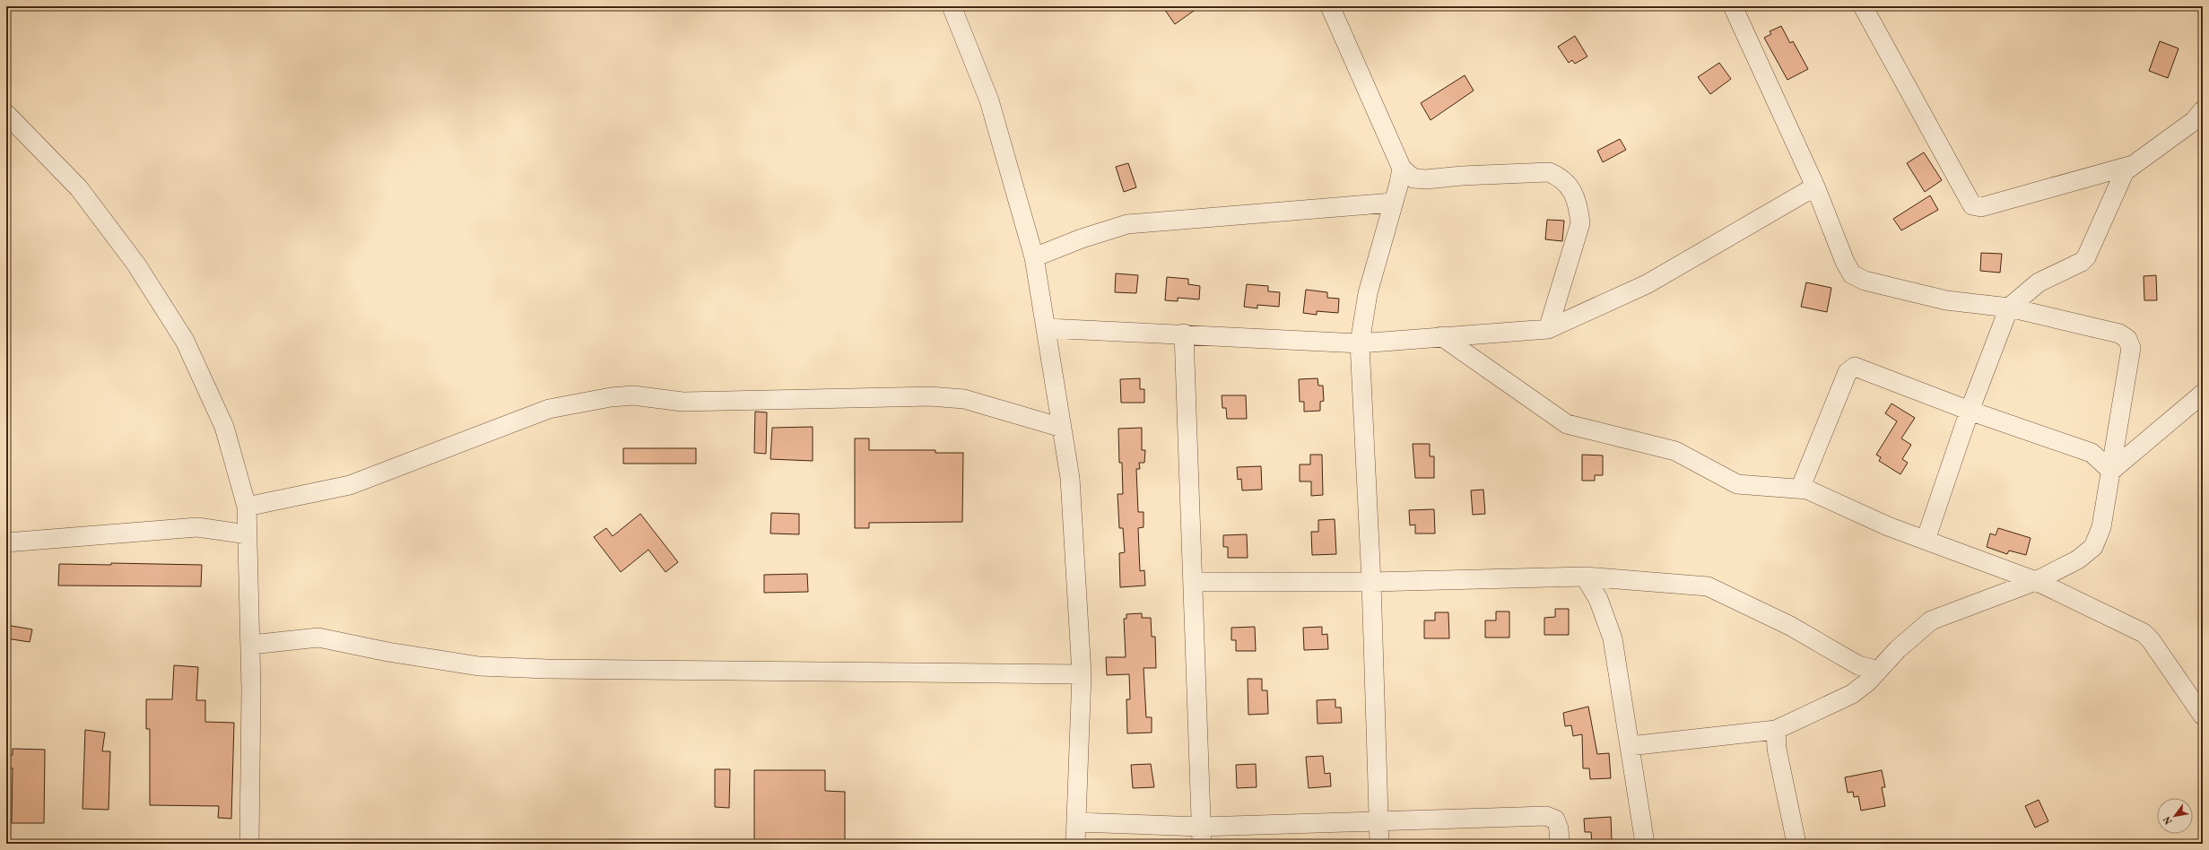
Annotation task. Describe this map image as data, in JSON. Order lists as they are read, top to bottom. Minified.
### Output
{"north":"bottom left"}
